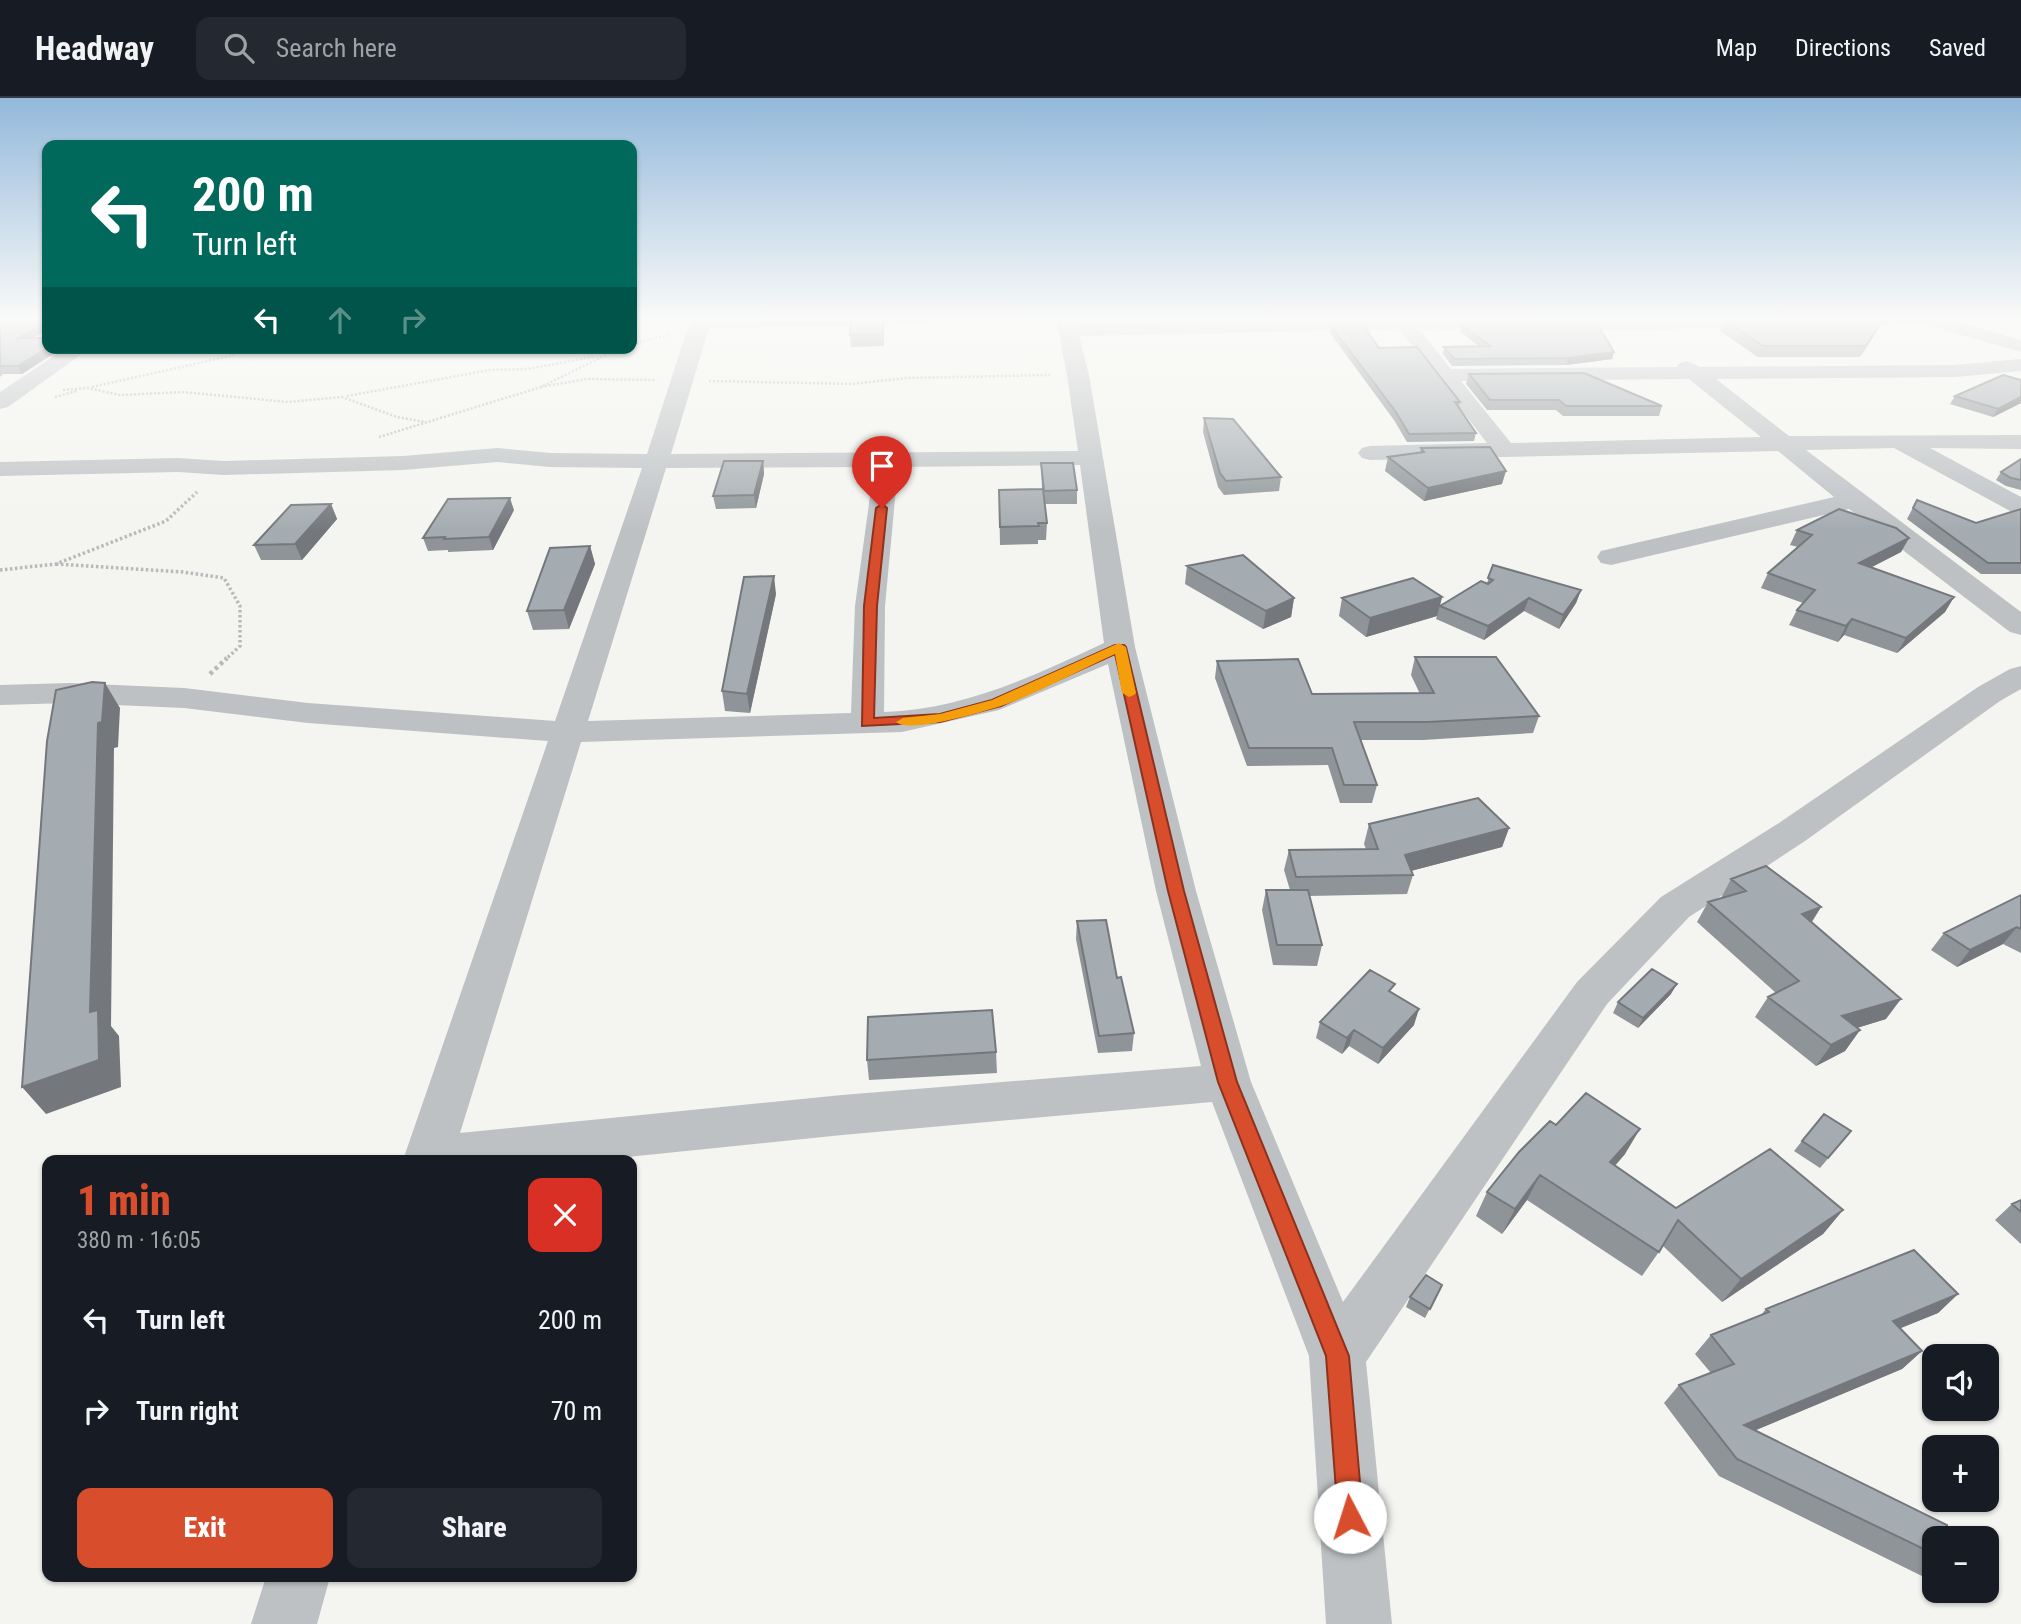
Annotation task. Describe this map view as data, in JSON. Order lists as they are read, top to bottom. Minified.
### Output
{"page":{"header":"Headway","search":"Search here","nav":["Map","Directions","Saved"],"turn":["200 m","Turn left"],"heading":["1 min","380 m · 16:05"],"list":[{"name":"Turn left","value":"200 m"},{"name":"Turn right","value":"70 m"}],"map_buttons":["+","−"],"buttons":["Exit","Share"]}}
